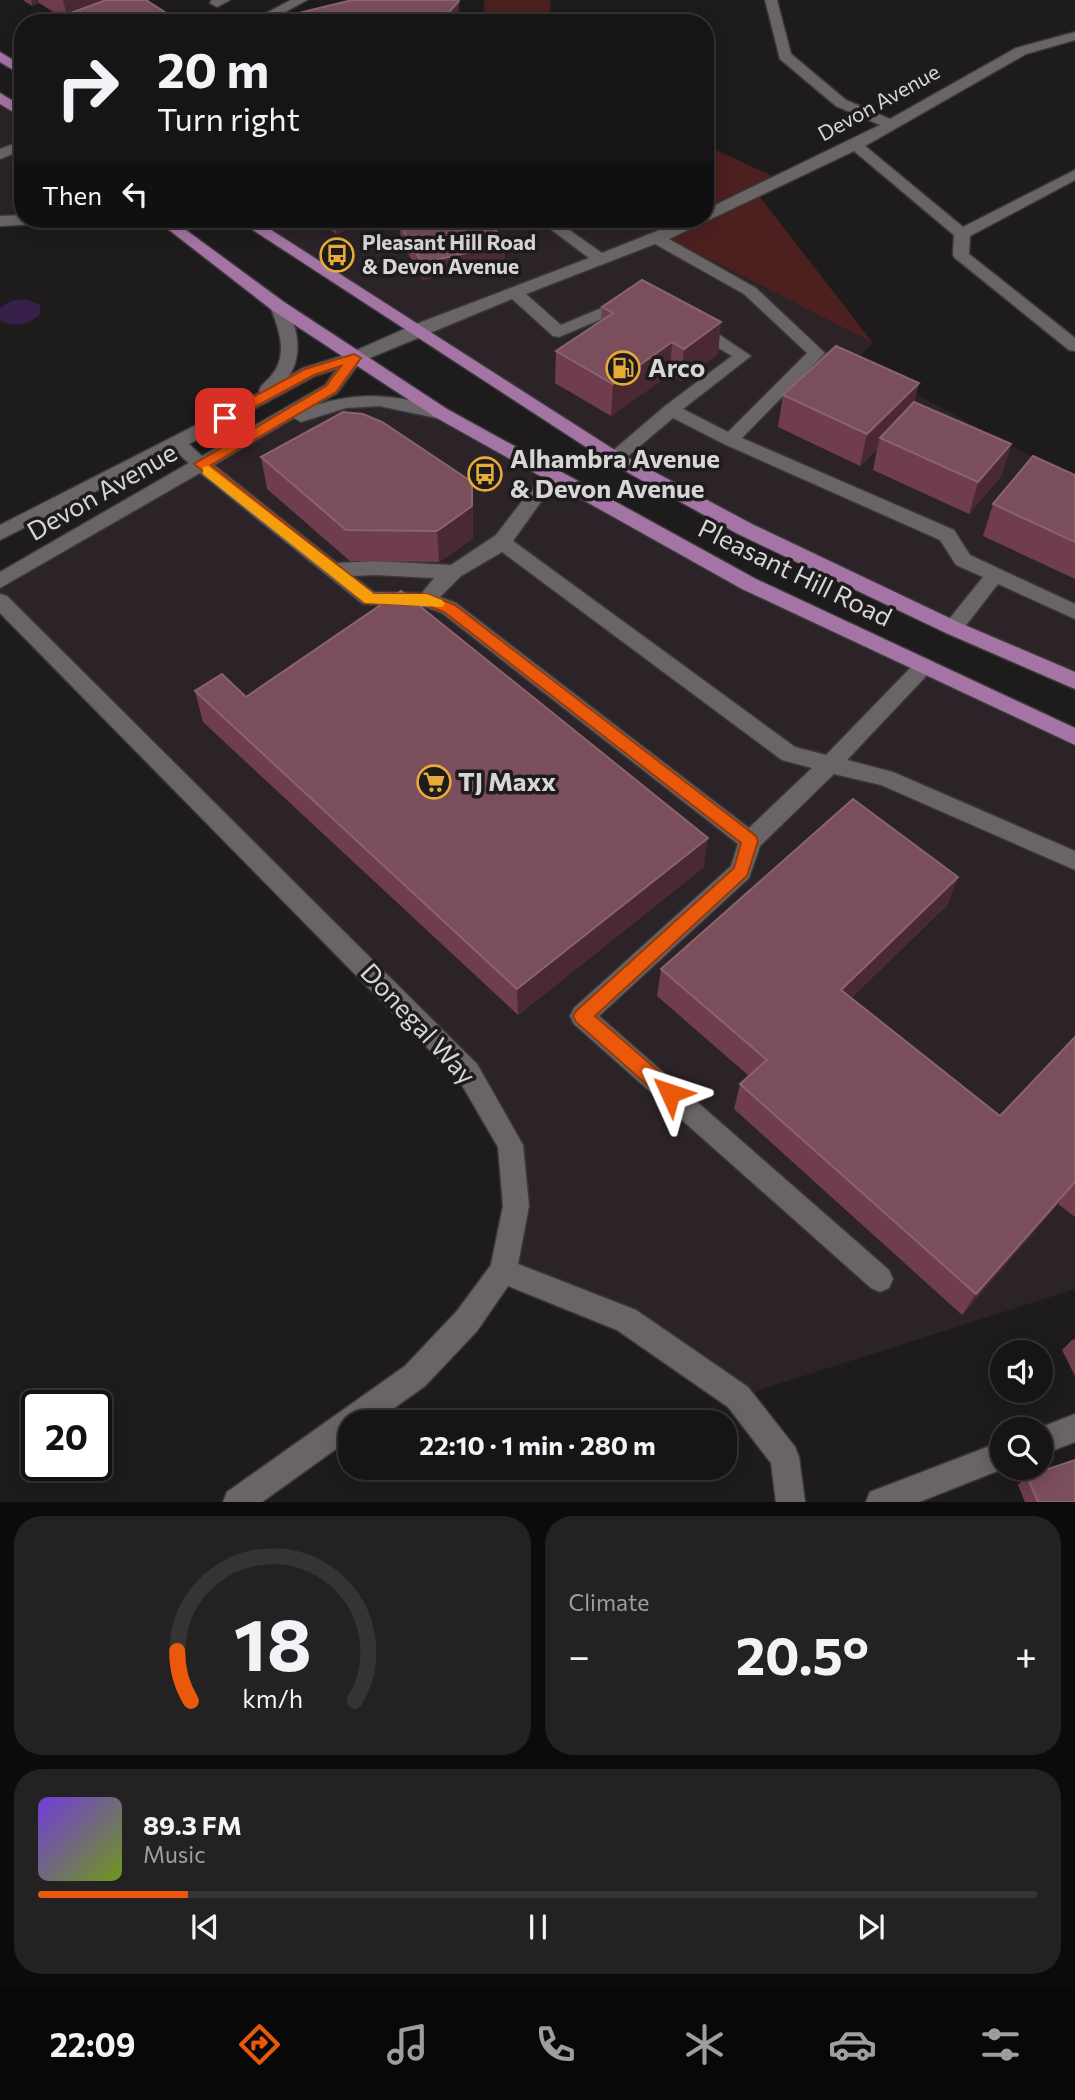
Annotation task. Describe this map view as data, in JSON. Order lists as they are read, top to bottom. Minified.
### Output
{"streets":{"main road":["Pleasant Hill Road"],"street":["Devon Avenue","Donegal Way"]},"crossings":[["Devon Avenue","Pleasant Hill Road"]],"places":{"bus stop":["Pleasant Hill Road & Devon Avenue","Alhambra Avenue & Devon Avenue"],"fuel station":["Arco"],"supermarket":["TJ Maxx"]},"page":{"turn":["20 m","Turn right"],"then":"Then","limit":"20","trip":"22:10 · 1 min · 280 m","tile":"Climate","heat":["−","20.5°","+"],"song":["89.3 FM","Music"],"tabs":"22:09","gauge":["18","km/h"]}}
